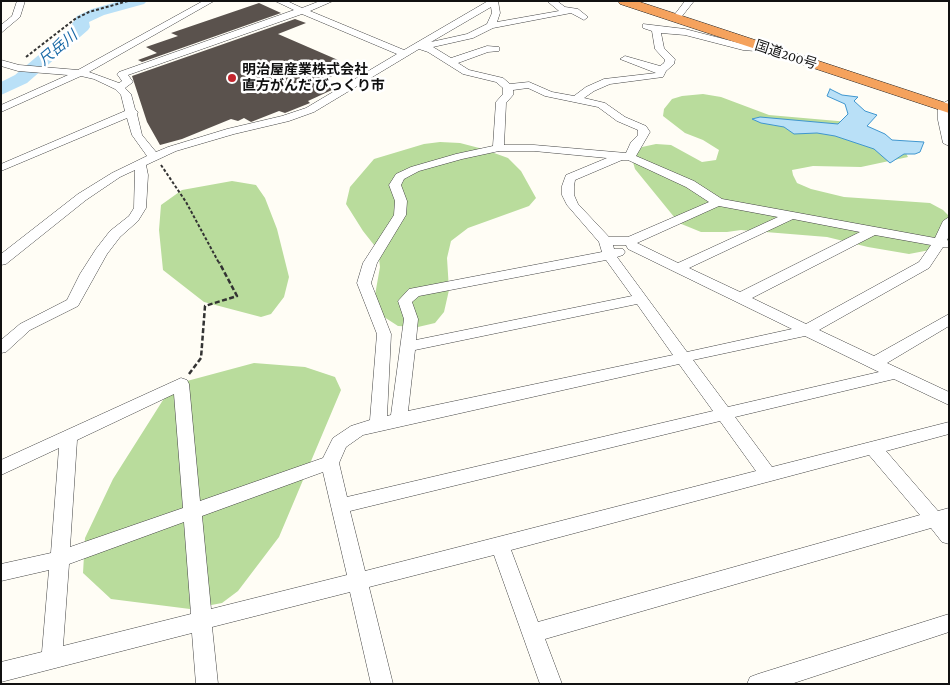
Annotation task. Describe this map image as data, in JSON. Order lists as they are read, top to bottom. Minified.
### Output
{"streets":{"highway":["国道200号"]},"water":["尺岳川"],"places":["明治屋産業株式会社 直方がんだ びっくり市"]}
